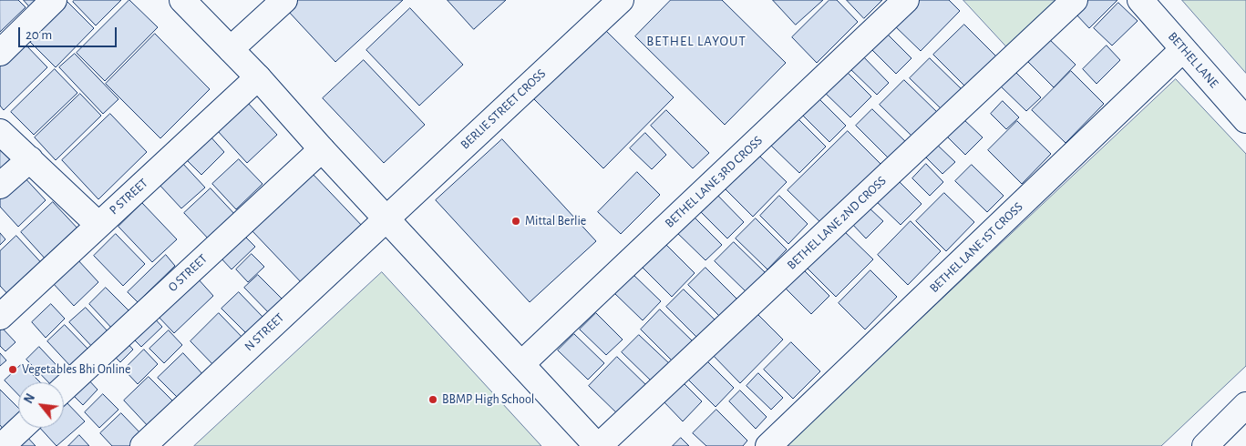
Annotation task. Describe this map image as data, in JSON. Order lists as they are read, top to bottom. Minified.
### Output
{"streets":{"street":["BETHEL LANE","BERLIE STREET CROSS","BETHEL LANE 3RD CROSS","P STREET","BETHEL LANE 2ND CROSS","BETHEL LANE 1ST CROSS","O STREET","N STREET"]},"crossings":[["BETHEL LANE","BETHEL LANE 1ST CROSS"],["BERLIE STREET CROSS","N STREET"]],"districts":["BETHEL LAYOUT"],"places":["Mittal Berlie","Vegetables Bhi Online","BBMP High School"],"scale_bar":"20 m","north":"top left"}
